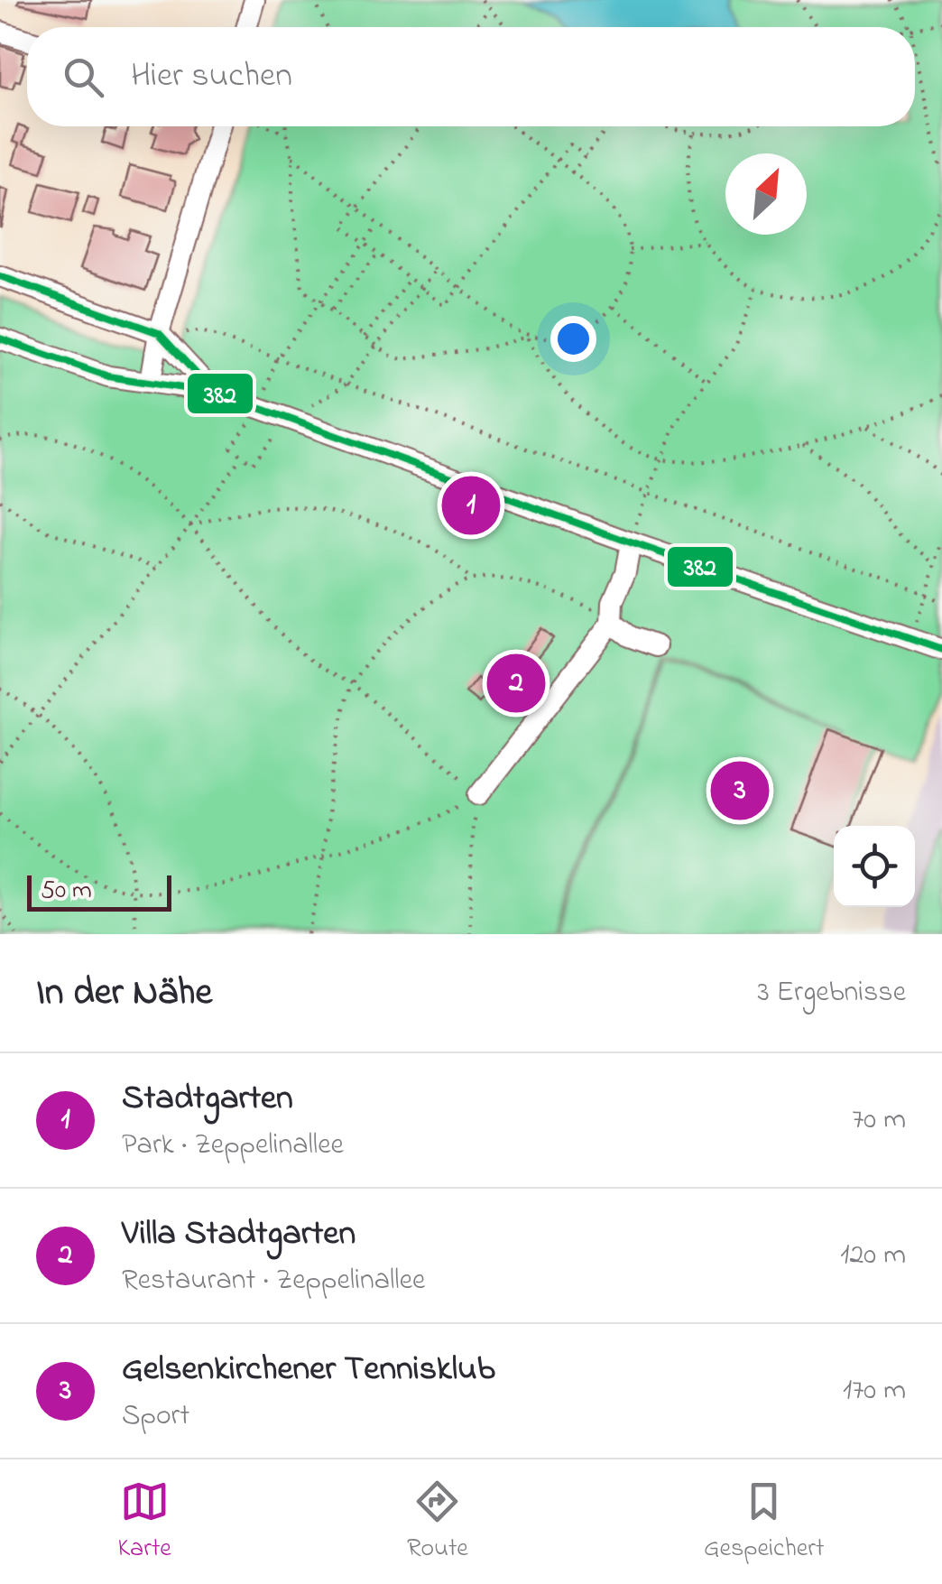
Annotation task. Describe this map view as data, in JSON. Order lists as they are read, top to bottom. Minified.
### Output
{"lines":["transit line 382"],"scale_bar":"50 m","north":"top right","page":{"search":"Hier suchen","pins":["1","2","3"],"scale":"50 m","heading":["In der Nähe","3 Ergebnisse"],"list":[{"mark":"1","name":"Stadtgarten","note":"Park · Zeppelinallee","value":"70 m"},{"mark":"2","name":"Villa Stadtgarten","note":"Restaurant · Zeppelinallee","value":"120 m"},{"mark":"3","name":"Gelsenkirchener Tennisklub","note":"Sport","value":"170 m"}],"nav":["Karte","Route","Gespeichert"]}}
